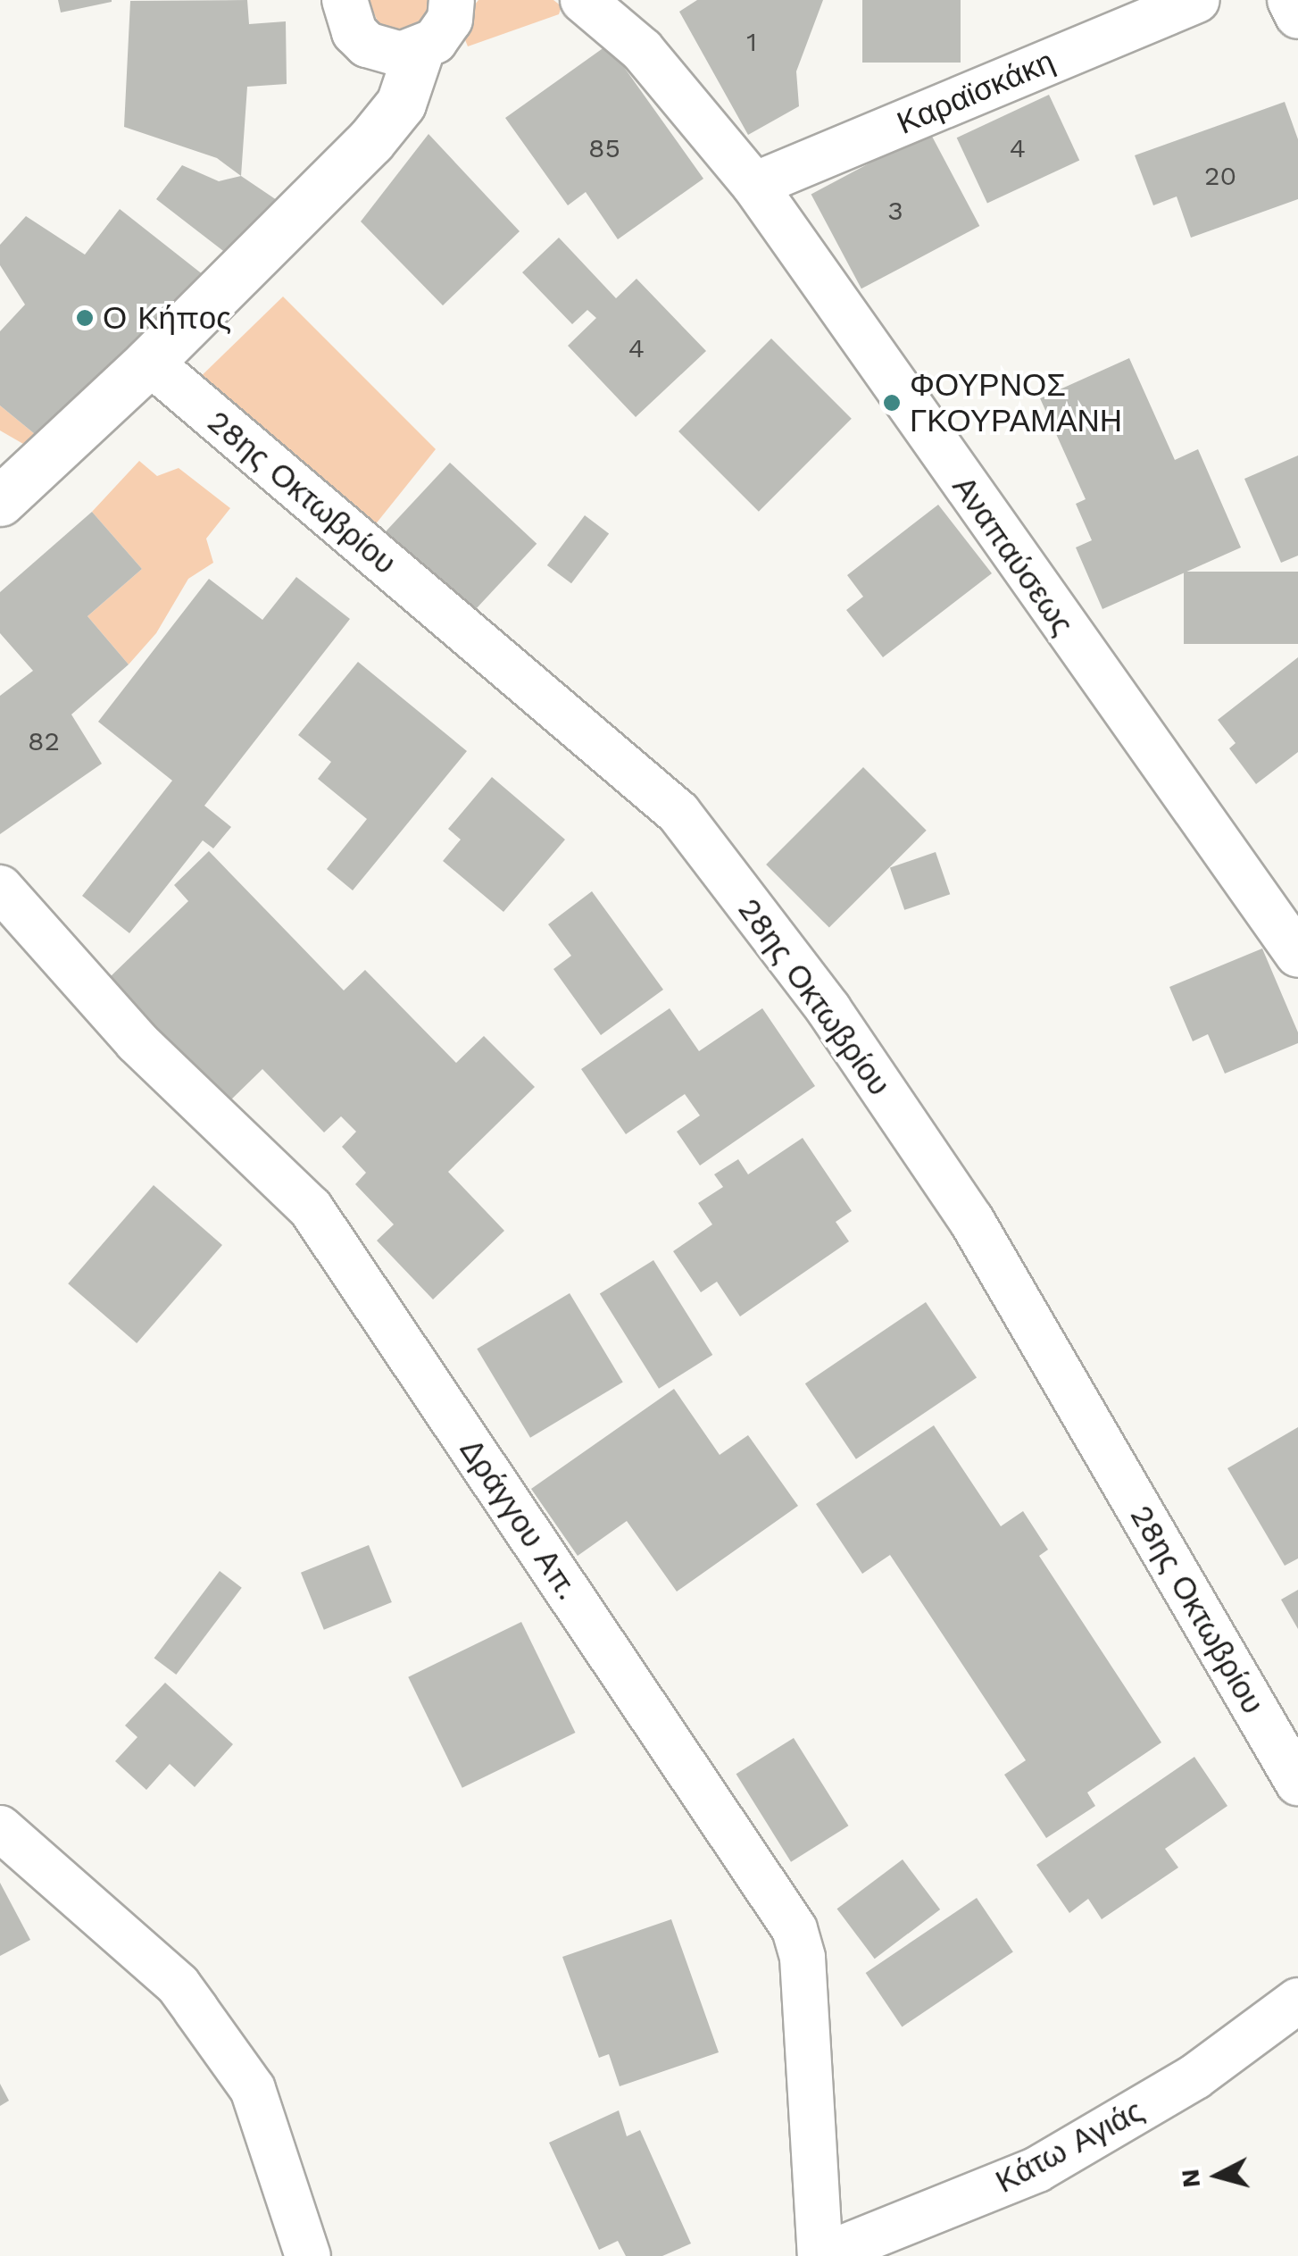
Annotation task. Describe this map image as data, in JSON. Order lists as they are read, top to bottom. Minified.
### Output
{"streets":{"street":["Καραϊσκάκη","28ης Οκτωβρίου","Αναπαύσεως","Δράγγου Απ.","Κάτω Αγιάς"]},"crossings":[["Καραϊσκάκη","Αναπαύσεως"],["Δράγγου Απ.","Κάτω Αγιάς"]],"places":["Ο Κήπος","ΦΟΥΡΝΟΣ ΓΚΟΥΡΑΜΑΝΗ"],"house_numbers":["1","85","4","20","3","4","82"],"north":"left"}
